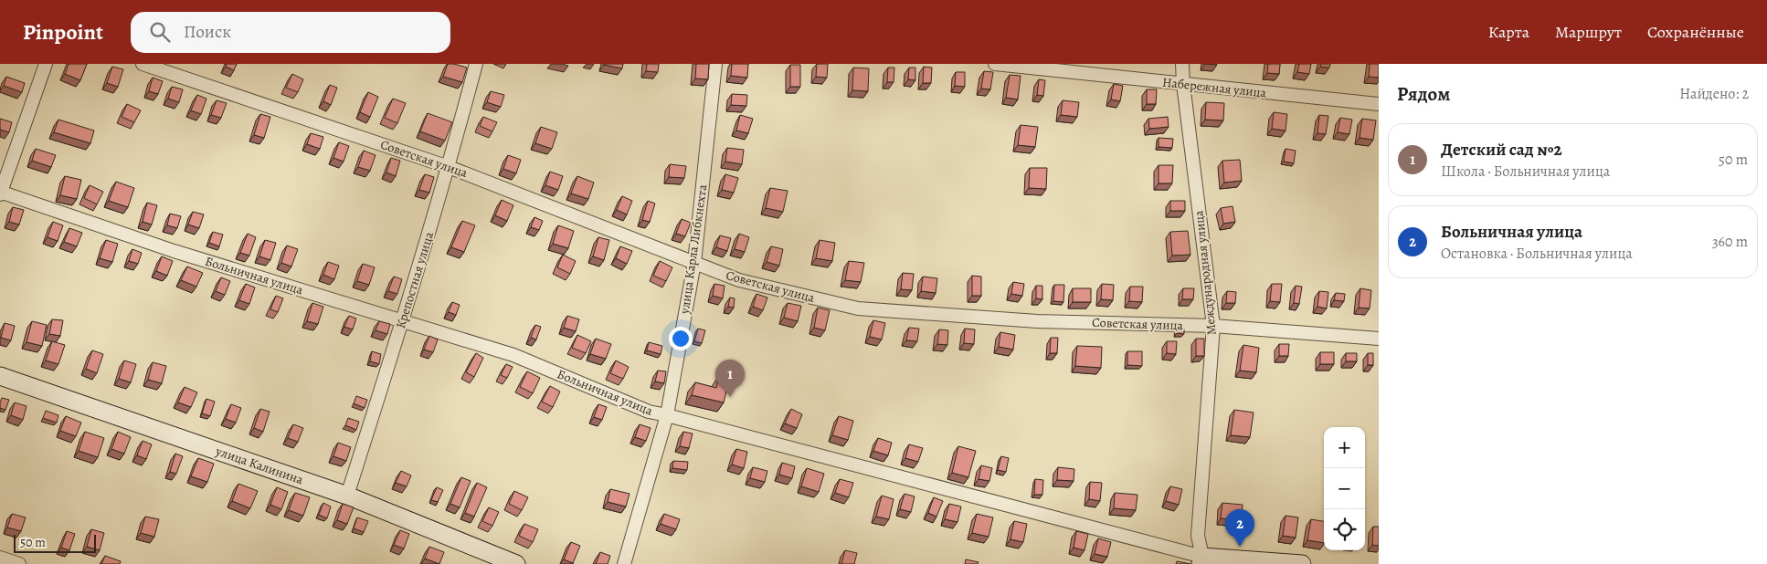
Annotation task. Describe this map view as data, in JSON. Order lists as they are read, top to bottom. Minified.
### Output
{"streets":{"street":["Набережная улица","Советская улица","улица Карла Либкнехта","Международная улица","Больничная улица","Крепостная улица","улица Калинина"]},"crossings":[["Набережная улица","Международная улица"],["Советская улица","улица Карла Либкнехта"],["Советская улица","Международная улица"],["Советская улица","Крепостная улица"],["улица Карла Либкнехта","Больничная улица"],["Международная улица","Больничная улица"],["Больничная улица","Крепостная улица"],["Крепостная улица","улица Калинина"]],"scale_bar":"50 m","page":{"header":"Pinpoint","search":"Поиск","nav":["Карта","Маршрут","Сохранённые"],"heading":["Рядом","Найдено: 2"],"list":[{"mark":"1","name":"Детский сад №2","note":"Школа · Больничная улица","value":"50 m"},{"mark":"2","name":"Больничная улица","note":"Остановка · Больничная улица","value":"360 m"}],"pins":["1","2"],"map_buttons":["+","−"],"scale":"50 m"}}
